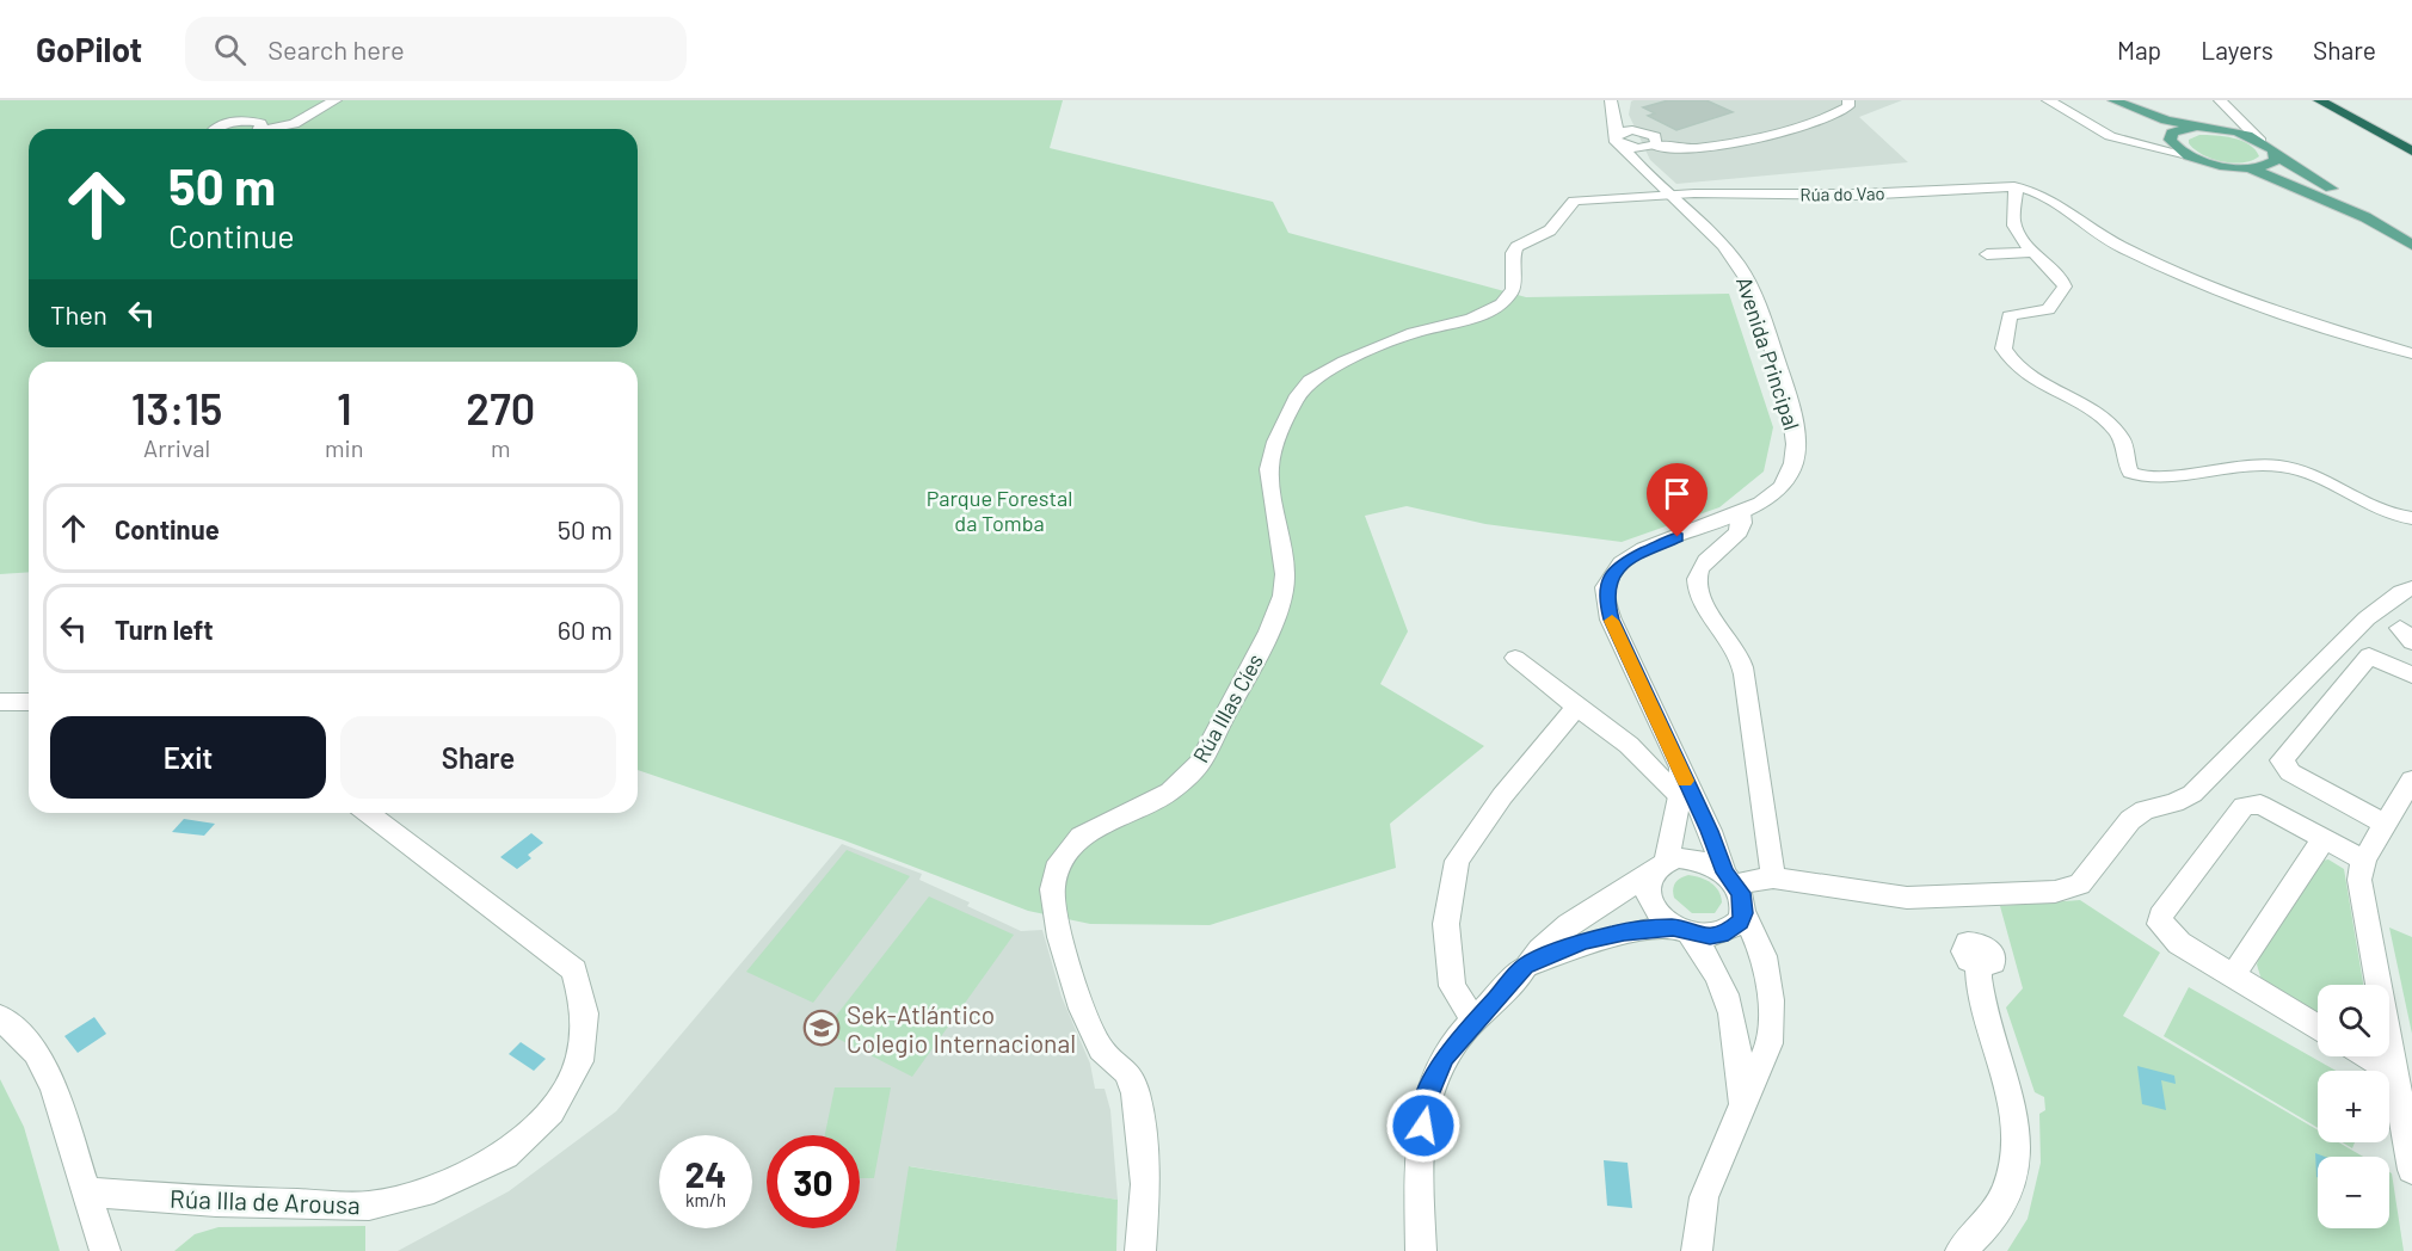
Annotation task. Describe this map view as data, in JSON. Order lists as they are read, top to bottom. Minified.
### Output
{"streets":{"street":["Rúa do Vao","Avenida Principal","Rúa Illas Cíes","Rúa Illa de Arousa"]},"crossings":[["Rúa do Vao","Avenida Principal"],["Rúa do Vao","Rúa Illas Cíes"]],"parks":["Parque Forestal da Tomba"],"places":{"school or university":["Sek-Atlántico Colegio Internacional"]},"page":{"header":"GoPilot","search":"Search here","nav":["Map","Layers","Share"],"turn":["50 m","Continue"],"then":"Then","eta":["13:15","Arrival","1","min","270","m"],"list":[{"name":"Continue","value":"50 m"},{"name":"Turn left","value":"60 m"}],"buttons":["Exit","Share"],"map_buttons":["+","−"],"speed":"24 km/h","limit":"30"}}
